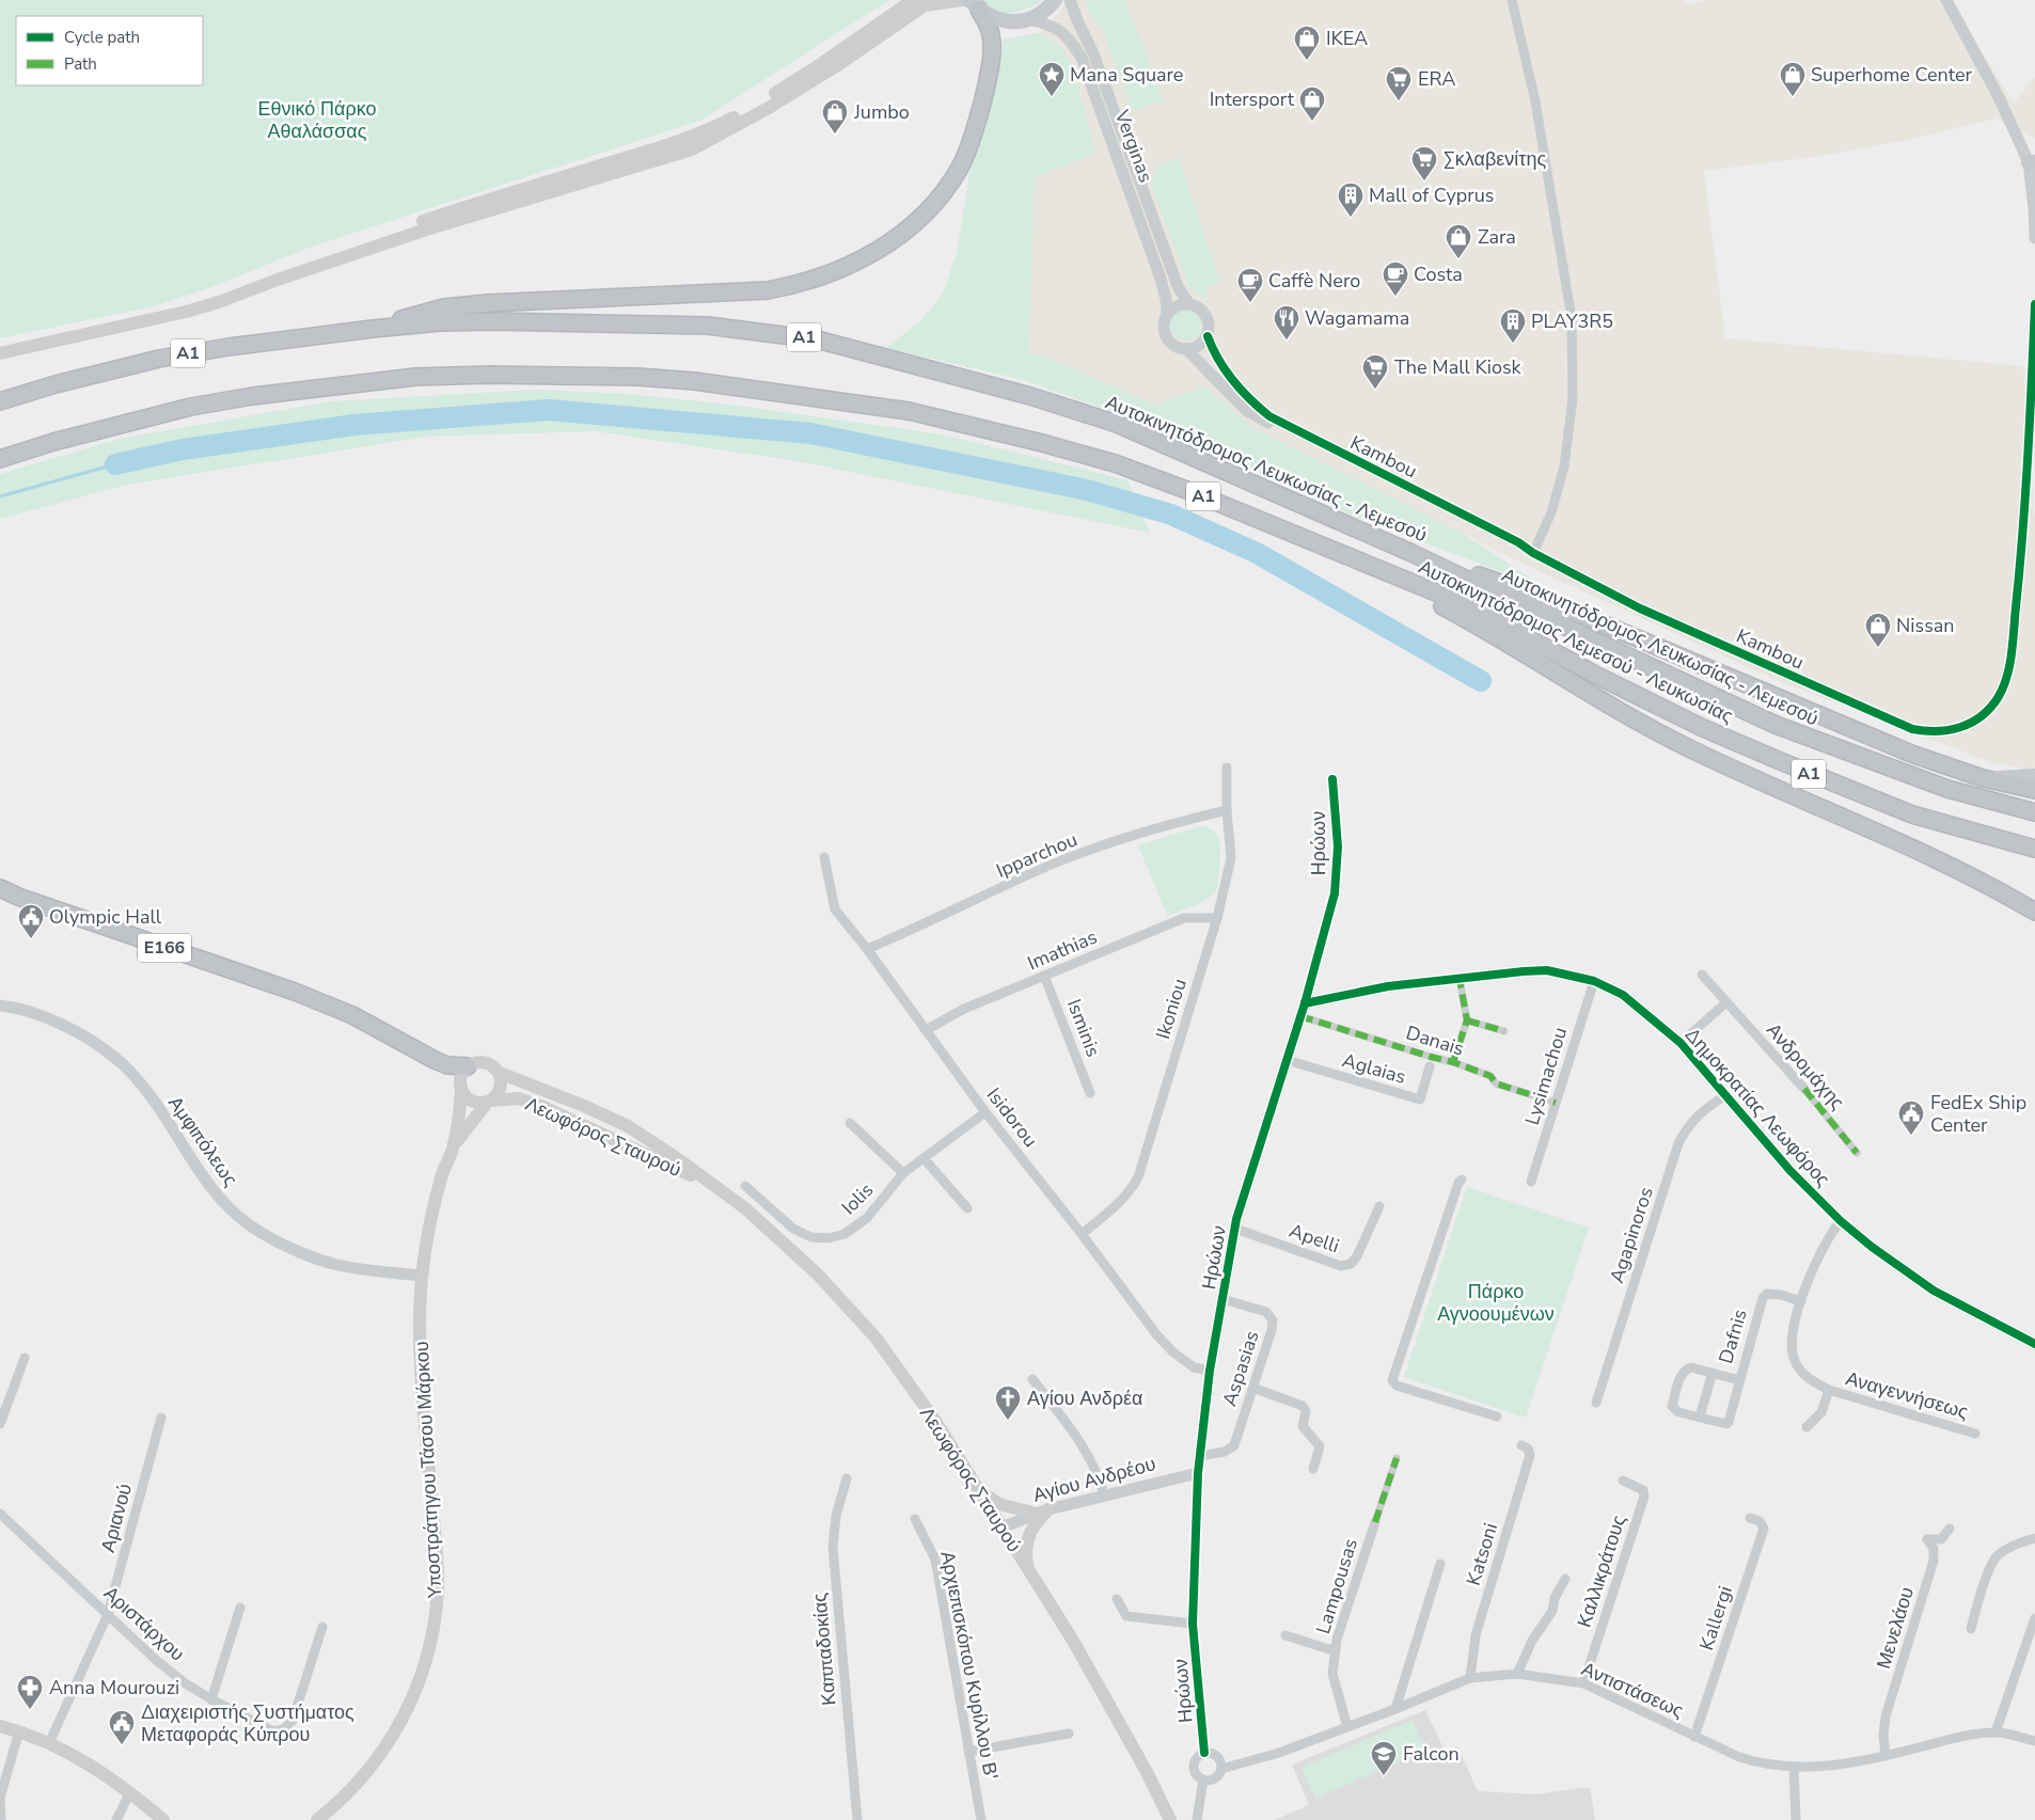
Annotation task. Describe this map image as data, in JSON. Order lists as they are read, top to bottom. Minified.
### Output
{"streets":{"highway":["A1","Αυτοκινητόδρομος Λευκωσίας - Λεμεσού","Αυτοκινητόδρομος Λεμεσού - Λευκωσίας","E166"],"main road":["Λεωφόρος Σταυρού","Υποστράτηγου Τάσου Μάρκου"],"street":["Verginas","Kambou","Ηρώων","Ipparchou","Imathias","Ikoniou","Isminis","Danais","Ανδρομάχης","Aglaias","Lysimachou","Δημοκρατίας Λεωφόρος","Isidorou","Αμφιπόλεως","Iolis","Agapinoros","Apelli","Dafnis","Aspasias","Αναγεννήσεως","Αγίου Ανδρέου","Αριανού","Katsoni","Καλλικράτους","Lampousas","Kallergi","Αριστάρχου","Μενελάου","Καππαδοκίας","Αρχιεπισκόπου Κυρίλλου Β'","Αντιστάσεως"]},"crossings":[["Verginas","Kambou"],["Ηρώων","Danais"],["Ηρώων","Aglaias"],["Ηρώων","Δημοκρατίας Λεωφόρος"],["Ηρώων","Isidorou"],["Ηρώων","Apelli"],["Ηρώων","Aspasias"],["Ηρώων","Αγίου Ανδρέου"],["Ηρώων","Αντιστάσεως"],["Ipparchou","Ikoniou"],["Ipparchou","Isidorou"],["E166","Λεωφόρος Σταυρού"],["E166","Υποστράτηγου Τάσου Μάρκου"],["Imathias","Ikoniou"],["Imathias","Isminis"],["Imathias","Isidorou"],["Ikoniou","Isidorou"],["Danais","Lysimachou"],["Danais","Δημοκρατίας Λεωφόρος"],["Lysimachou","Δημοκρατίας Λεωφόρος"],["Δημοκρατίας Λεωφόρος","Agapinoros"],["Δημοκρατίας Λεωφόρος","Αναγεννήσεως"],["Isidorou","Iolis"],["Λεωφόρος Σταυρού","Υποστράτηγου Τάσου Μάρκου"],["Λεωφόρος Σταυρού","Αγίου Ανδρέου"],["Αμφιπόλεως","Υποστράτηγου Τάσου Μάρκου"],["Dafnis","Αναγεννήσεως"],["Αριανού","Αριστάρχου"],["Katsoni","Αντιστάσεως"],["Καλλικράτους","Αντιστάσεως"],["Lampousas","Αντιστάσεως"],["Kallergi","Αντιστάσεως"],["Μενελάου","Αντιστάσεως"]],"parks":["Εθνικό Πάρκο Αθαλάσσας","Πάρκο Αγνοουμένων"],"places":{"shop":["IKEA","Superhome Center","Intersport","Jumbo","Zara","Nissan"],"place":["Mana Square"],"supermarket":["ERA","Σκλαβενίτης","The Mall Kiosk"],"building":["Mall of Cyprus","PLAY3R5"],"cafe":["Costa","Caffè Nero"],"restaurant":["Wagamama"],"public building":["Olympic Hall","FedEx Ship Center","Διαχειριστής Συστήματος Μεταφοράς Κύπρου"],"church":["Αγίου Ανδρέα"],"pharmacy":["Anna Mourouzi"],"school or university":["Falcon"]},"legend":["Cycle path","Path"]}
